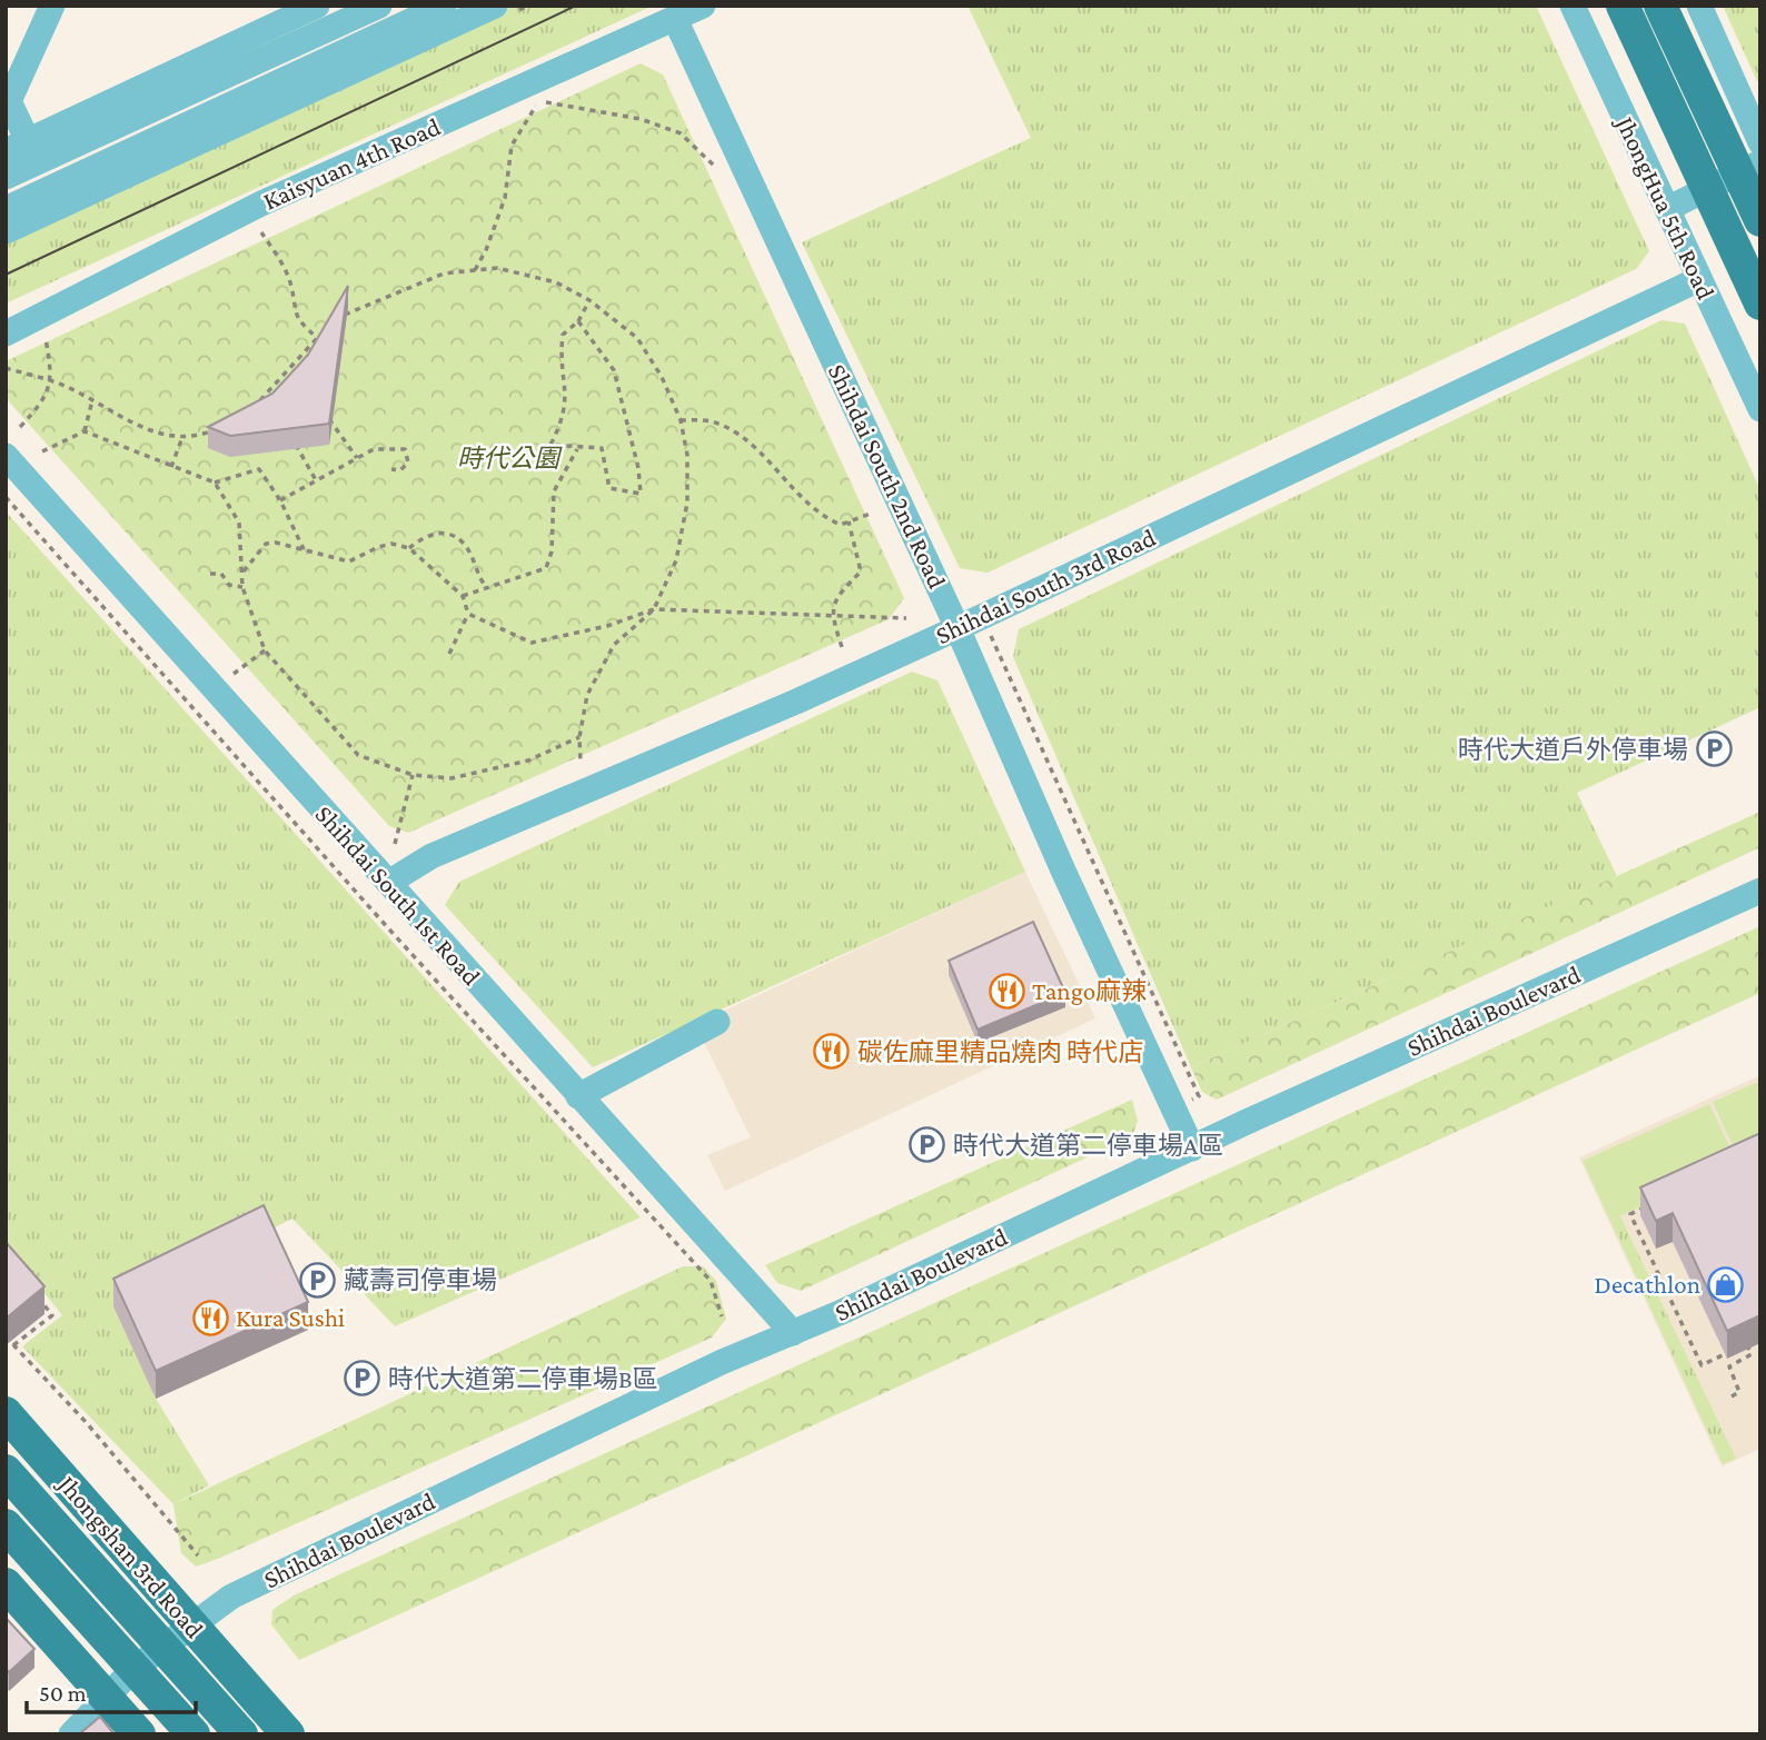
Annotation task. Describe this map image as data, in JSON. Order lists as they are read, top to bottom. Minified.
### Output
{"streets":{"main road":["JhongHua 5th Road","Jhongshan 3rd Road"],"street":["Kaisyuan 4th Road","Shihdai South 2nd Road","Shihdai South 3rd Road","Shihdai South 1st Road","Shihdai Boulevard"]},"crossings":[["Kaisyuan 4th Road","Shihdai South 2nd Road"],["JhongHua 5th Road","Shihdai South 3rd Road"],["Shihdai South 2nd Road","Shihdai South 3rd Road"],["Shihdai South 2nd Road","Shihdai Boulevard"],["Shihdai South 3rd Road","Shihdai South 1st Road"],["Shihdai South 1st Road","Shihdai Boulevard"],["Shihdai Boulevard","Jhongshan 3rd Road"]],"parks":["時代公園"],"places":{"parking":["時代大道戶外停車場","時代大道第二停車場A區","藏壽司停車場","時代大道第二停車場B區"],"restaurant":["Tango麻辣","碳佐麻里精品燒肉 時代店","Kura Sushi"],"shop":["Decathlon"]},"scale_bar":"50 m"}
